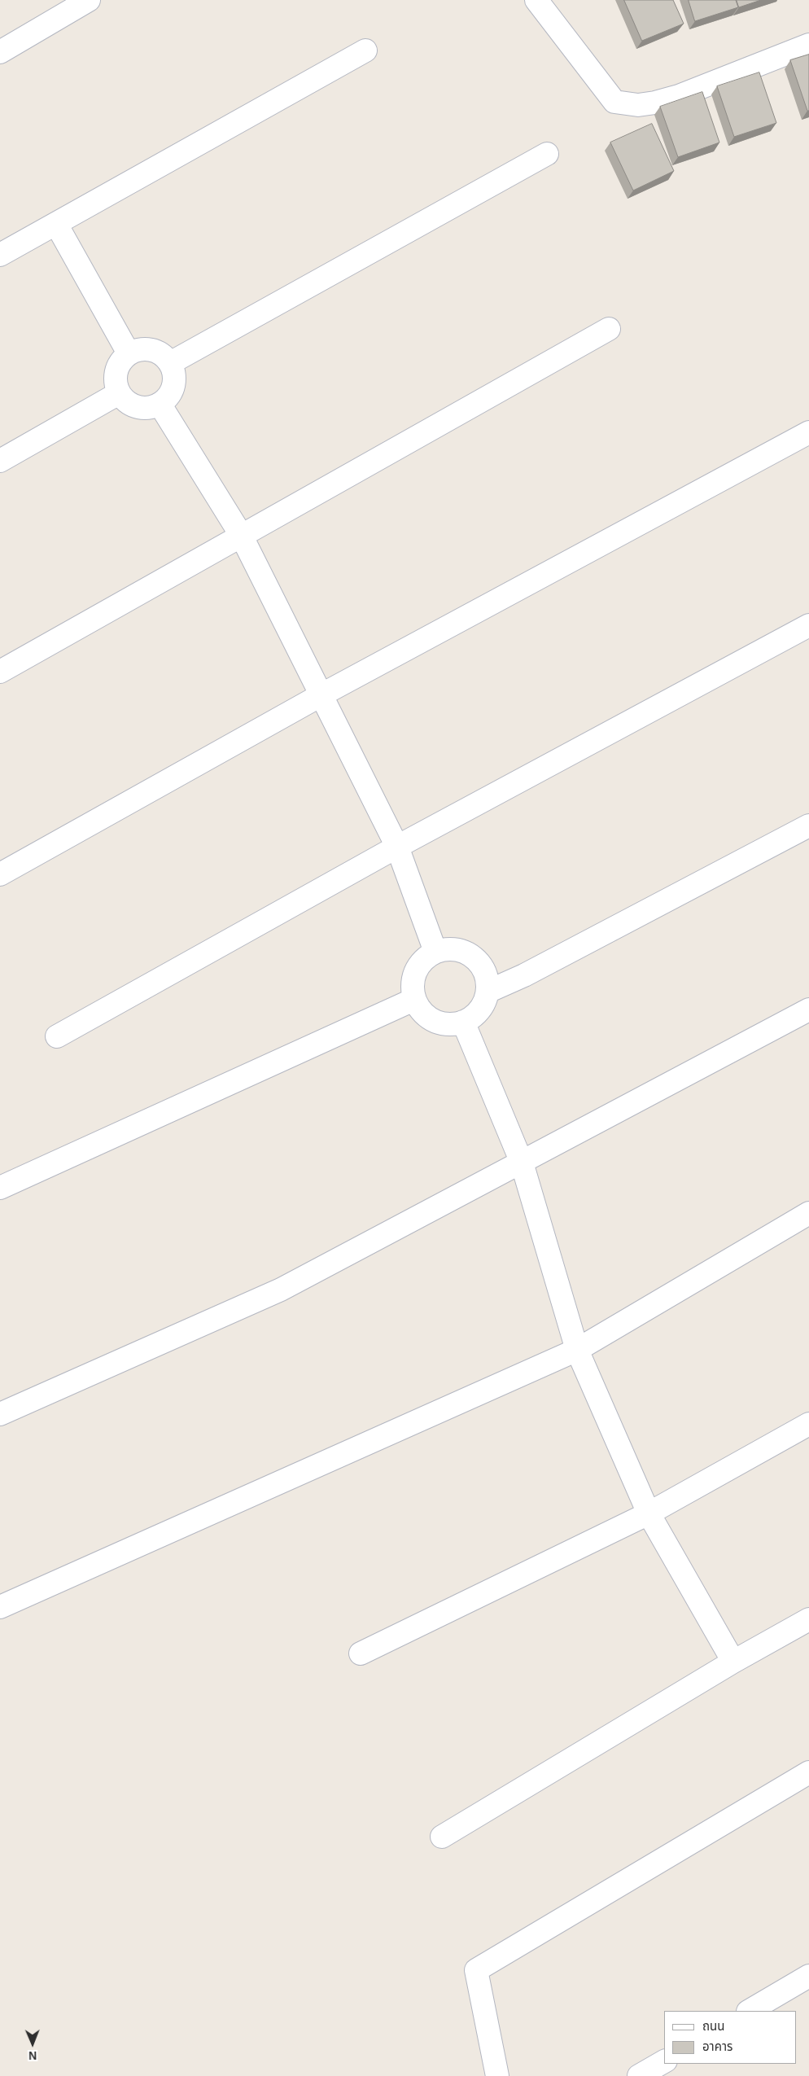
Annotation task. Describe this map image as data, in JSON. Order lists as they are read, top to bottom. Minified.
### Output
{"legend":["ถนน","อาคาร"],"north":"bottom"}
